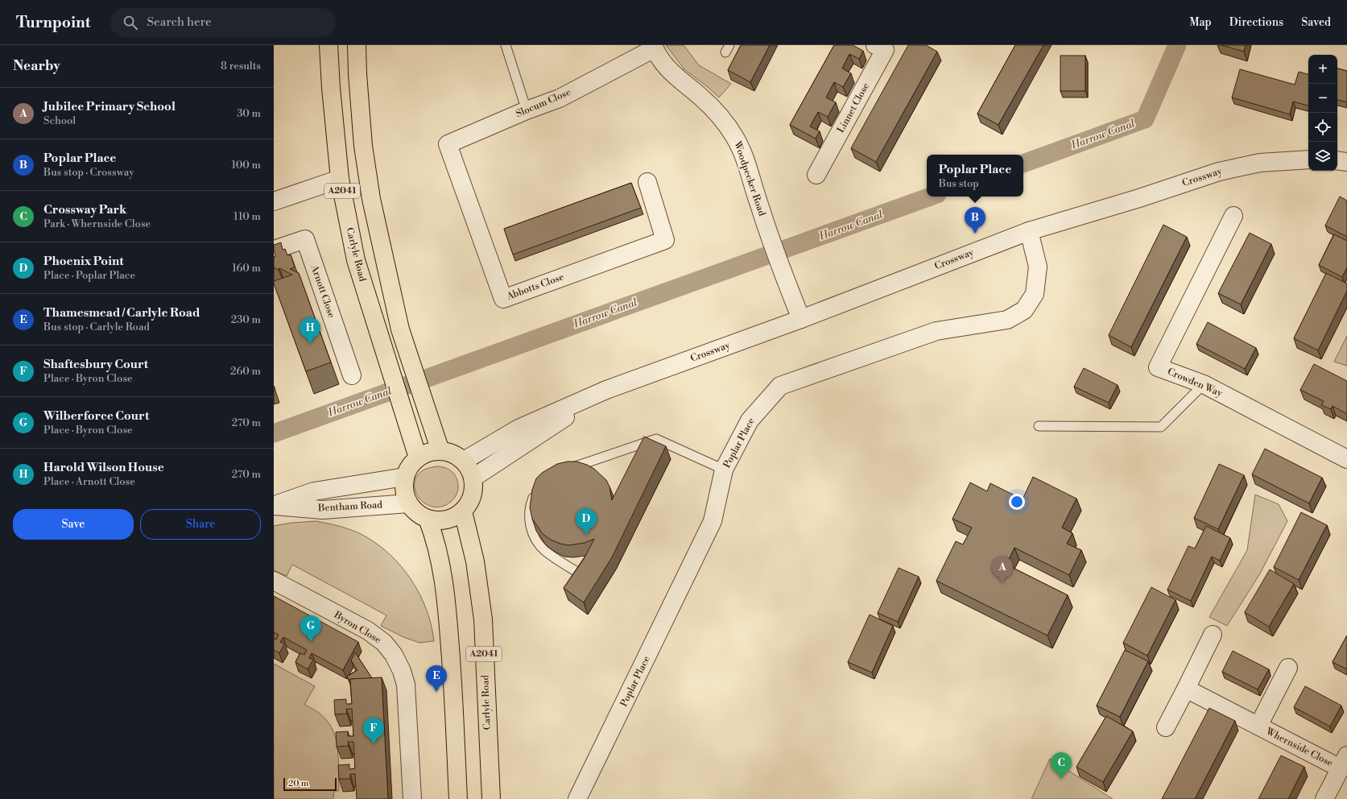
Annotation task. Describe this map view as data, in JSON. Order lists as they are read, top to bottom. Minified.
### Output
{"streets":{"main road":["A2041","Carlyle Road"],"street":["Slocum Close","Linnet Close","Crossway","Woodpecker Road","Abbotts Close","Arnott Close","Crowden Way","Poplar Place","Bentham Road","Byron Close","Whernside Close"]},"crossings":[["Slocum Close","Woodpecker Road"],["Slocum Close","Abbotts Close"],["Crossway","Woodpecker Road"],["Crossway","A2041"],["Crossway","Carlyle Road"],["Crossway","Poplar Place"],["Crossway","Bentham Road"],["A2041","Carlyle Road"],["A2041","Bentham Road"],["Carlyle Road","Bentham Road"]],"water":["Harrow Canal"],"scale_bar":"20 m","page":{"header":"Turnpoint","search":"Search here","nav":["Map","Directions","Saved"],"heading":["Nearby","8 results"],"map_buttons":["+","−"],"list":[{"mark":"A","name":"Jubilee Primary School","note":"School","value":"30 m"},{"mark":"B","name":"Poplar Place","note":"Bus stop · Crossway","value":"100 m"},{"mark":"C","name":"Crossway Park","note":"Park · Whernside Close","value":"110 m"},{"mark":"D","name":"Phoenix Point","note":"Place · Poplar Place","value":"160 m"},{"mark":"E","name":"Thamesmead / Carlyle Road","note":"Bus stop · Carlyle Road","value":"230 m"},{"mark":"F","name":"Shaftesbury Court","note":"Place · Byron Close","value":"260 m"},{"mark":"G","name":"Wilberforce Court","note":"Place · Byron Close","value":"270 m"},{"mark":"H","name":"Harold Wilson House","note":"Place · Arnott Close","value":"270 m"}],"popup":["Poplar Place","Bus stop"],"pins":["B","H","D","A","G","E","F","C"],"buttons":["Save","Share"],"scale":"20 m"}}
